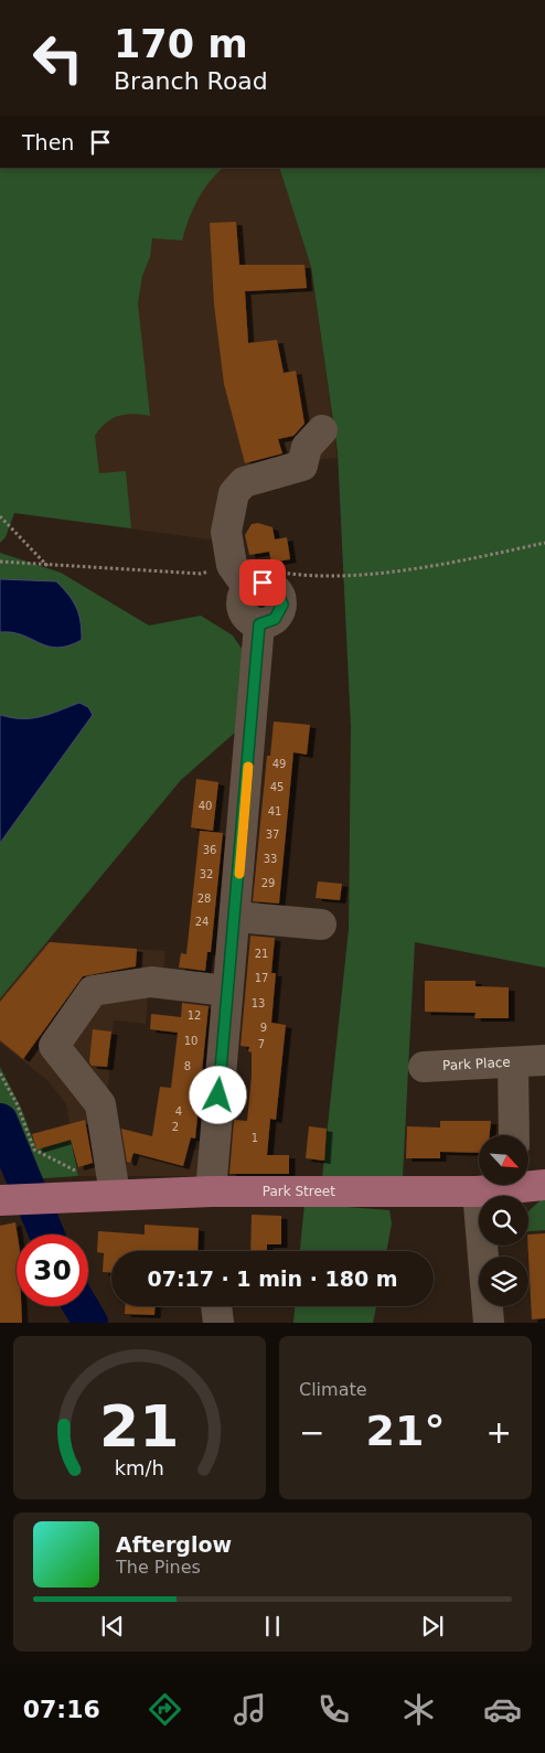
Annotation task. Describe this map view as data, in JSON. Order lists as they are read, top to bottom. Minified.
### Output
{"streets":{"main road":["Park Street"],"street":["Park Place"]},"house_numbers":["49","45","40","41","37","36","33","32","29","28","24","21","17","13","12","9","10","7","8","4","2","1"],"north":"bottom right","page":{"turn":["170 m","Branch Road"],"then":"Then","limit":"30","trip":"07:17 · 1 min · 180 m","tile":"Climate","heat":["−","21°","+"],"song":["Afterglow","The Pines"],"tabs":"07:16","gauge":["21","km/h"]}}
